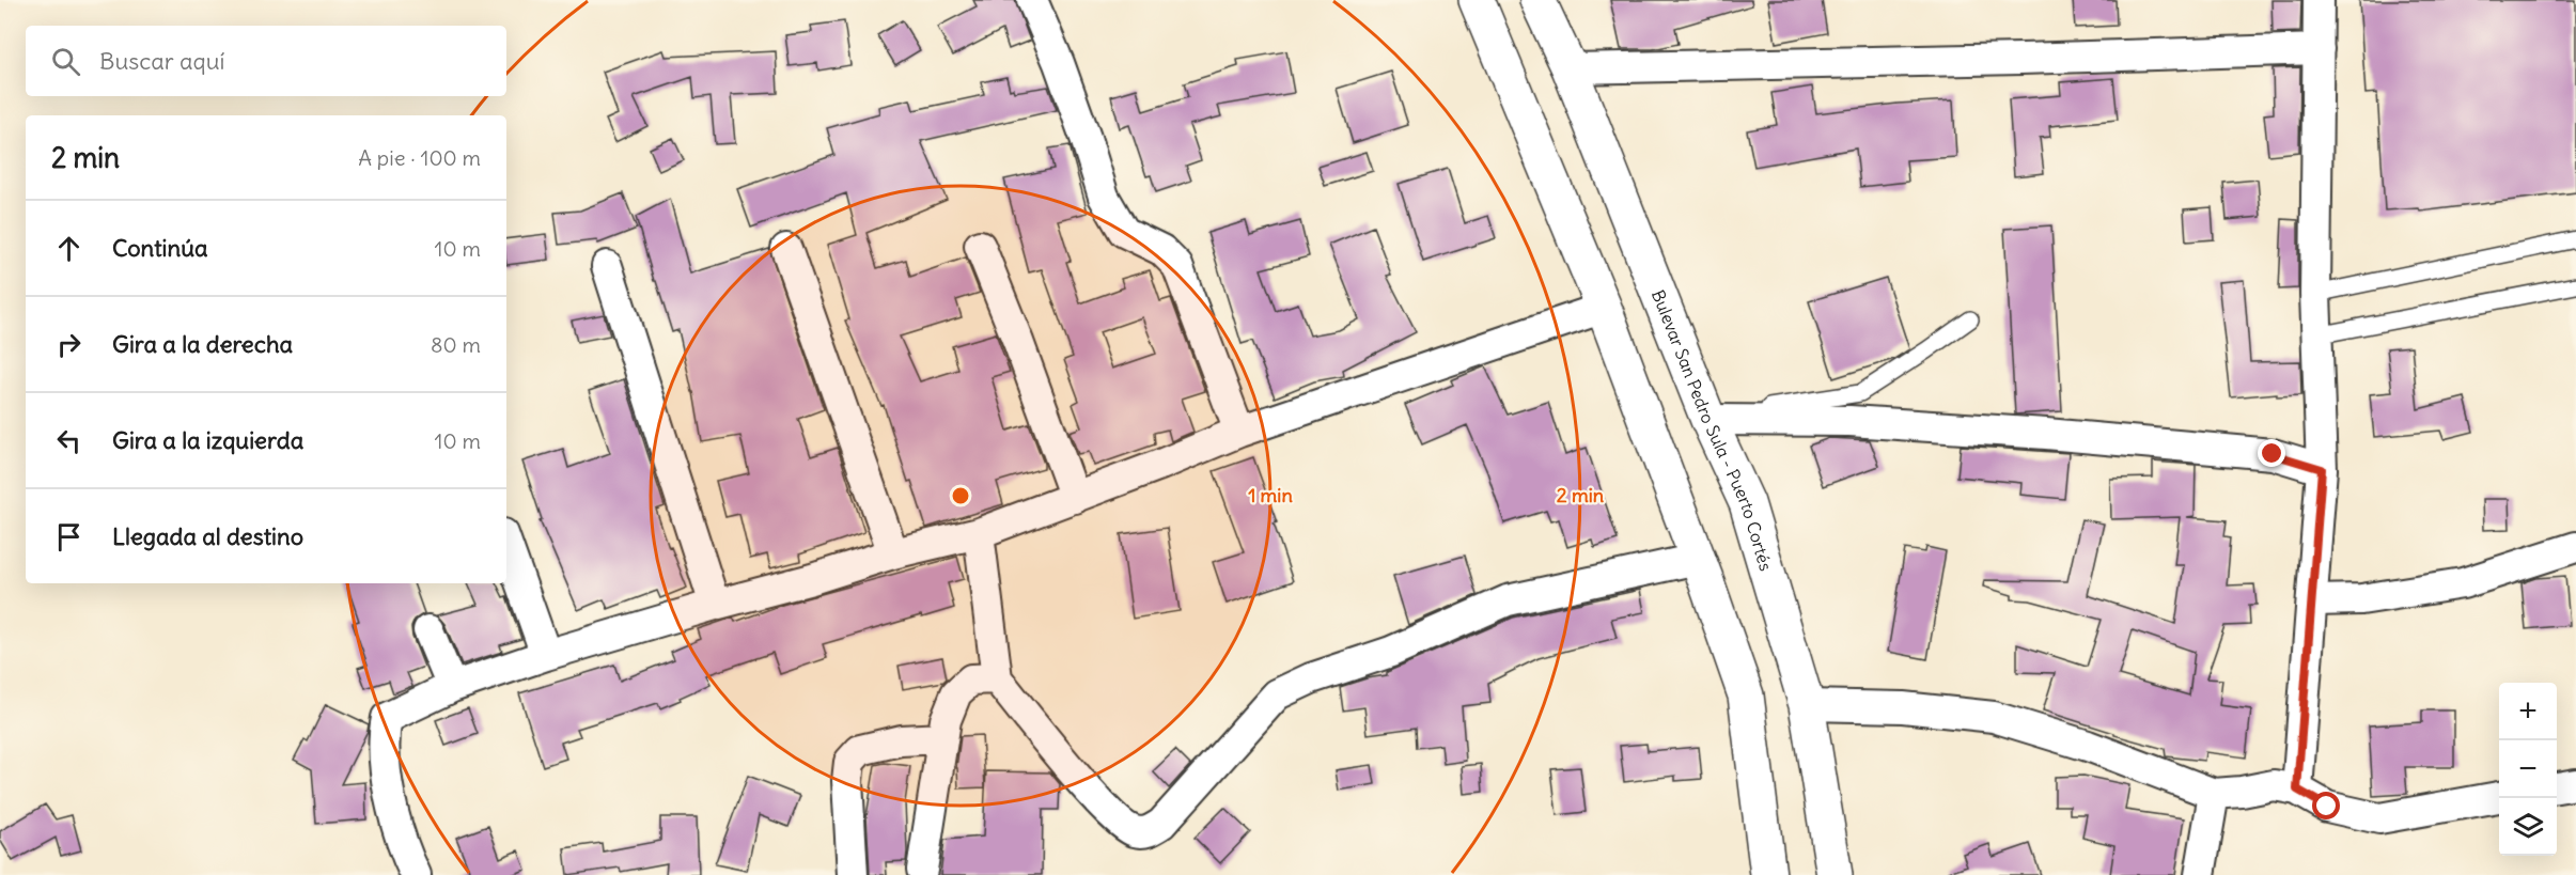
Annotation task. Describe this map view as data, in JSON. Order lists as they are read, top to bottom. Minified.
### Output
{"streets":{"highway":["Bulevar San Pedro Sula - Puerto Cortés"]},"page":{"search":"Buscar aquí","heading":["2 min","A pie · 100 m"],"list":[["Continúa","10 m"],["Gira a la derecha","80 m"],["Gira a la izquierda","10 m"],"Llegada al destino"],"map_buttons":["+","−"]},"rings":["1 min","2 min"]}
